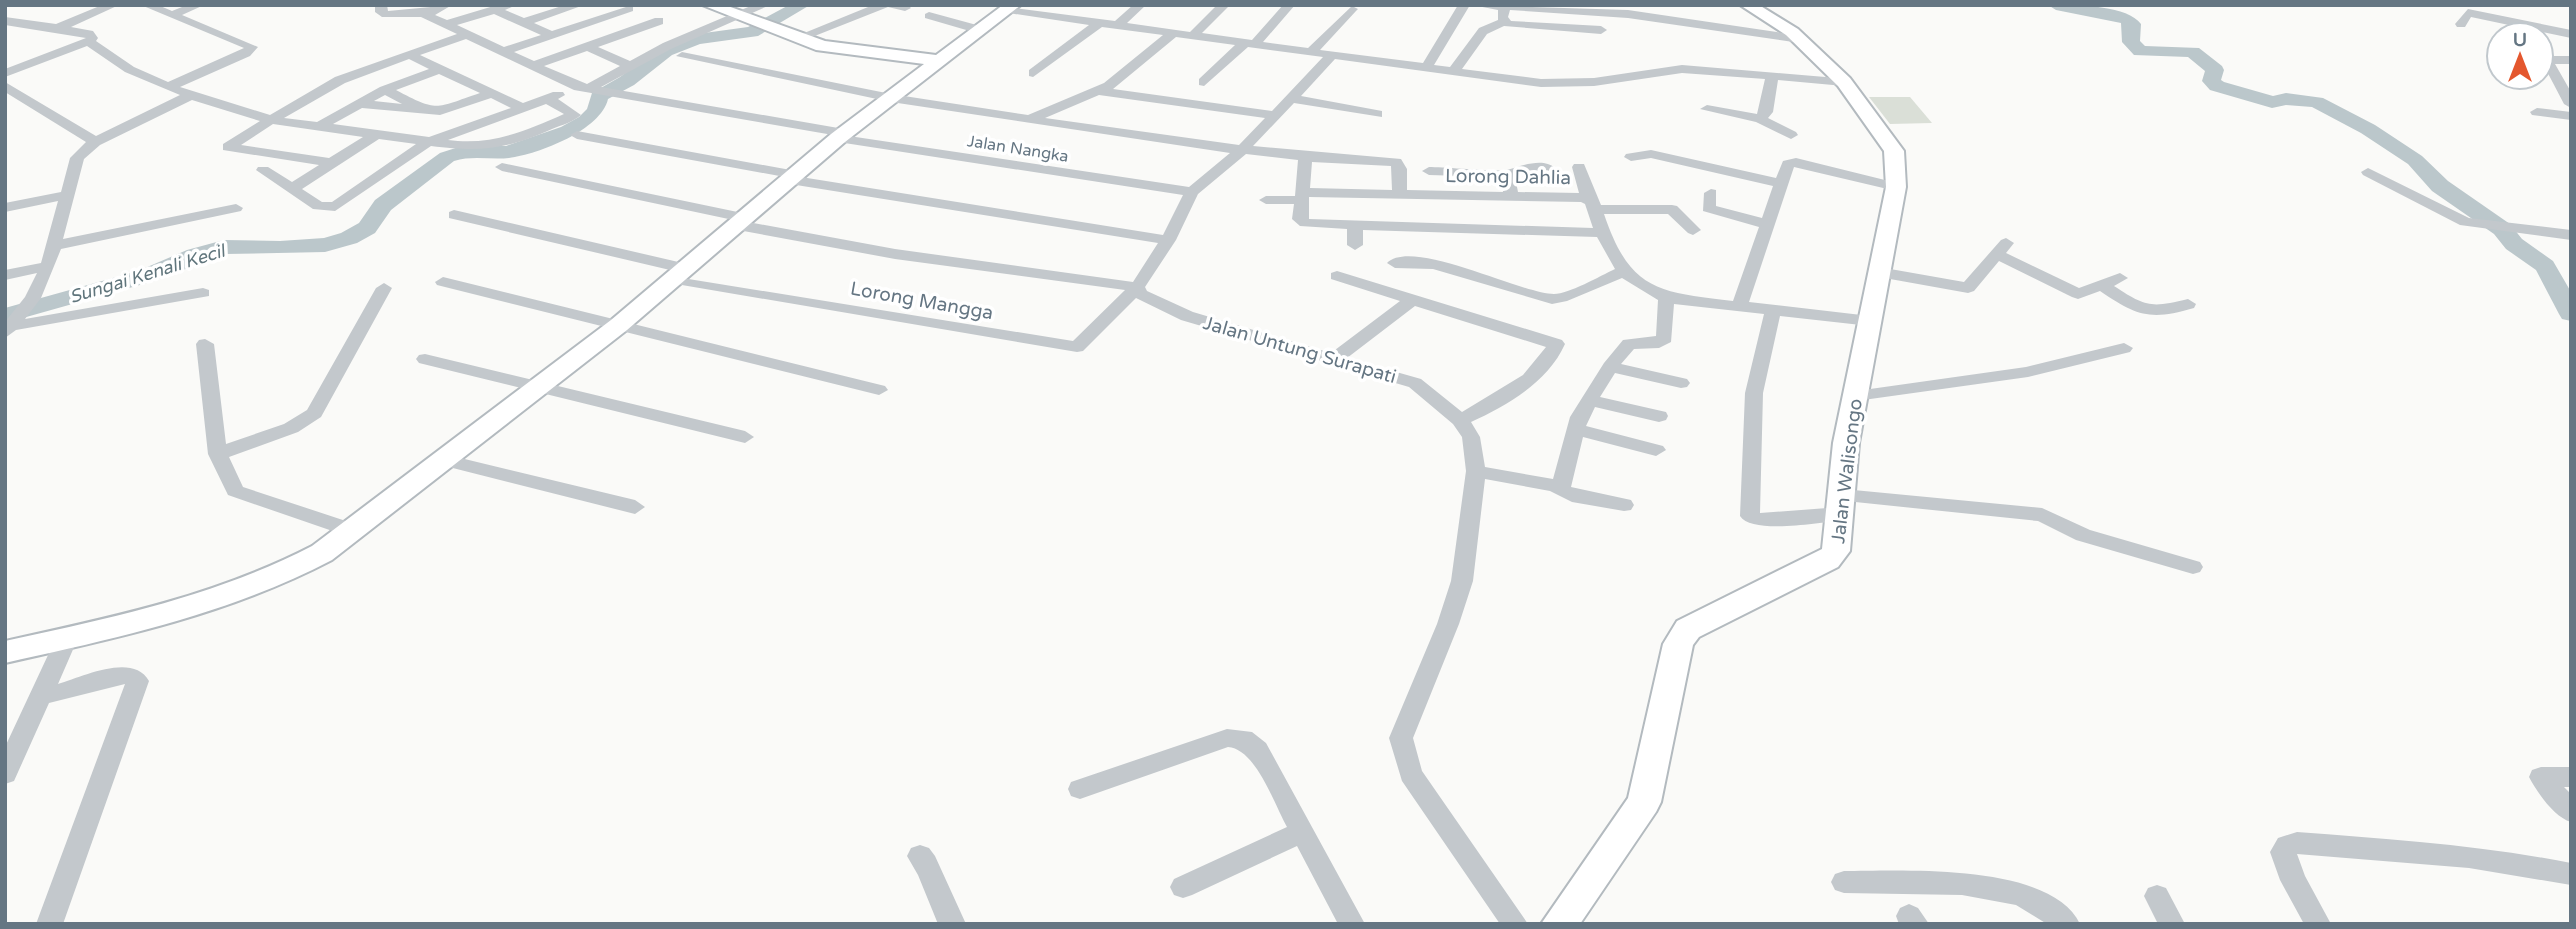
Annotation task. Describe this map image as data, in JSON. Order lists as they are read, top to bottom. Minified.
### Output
{"streets":{"street":["Jalan Nangka","Lorong Dahlia","Lorong Mangga","Jalan Untung Surapati","Jalan Walisongo"]},"crossings":[["Lorong Mangga","Jalan Untung Surapati"]],"water":["Sungai Kenali Kecil"],"north":"top"}
